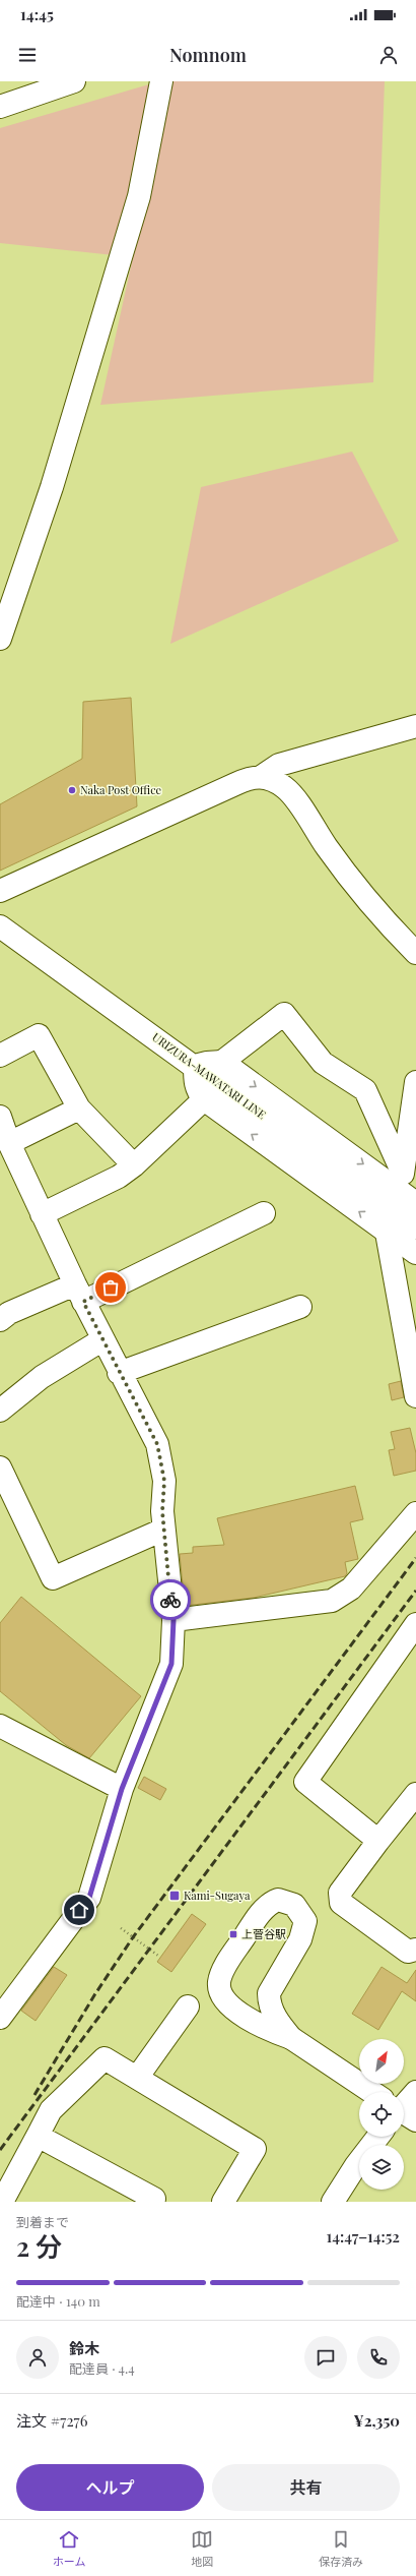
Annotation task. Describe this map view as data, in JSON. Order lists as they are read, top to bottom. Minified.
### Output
{"streets":{"street":["URIZURA-MAWATARI LINE"]},"places":{"other":["Naka Post Office"],"transit":["Kami-Sugaya","上菅谷駅"]},"north":"top right","page":{"status":"14:45","header":"Nomnom","heading":["2 分","到着まで","14:47–14:52"],"panel":["鈴木","配達員 · 4.4","注文 #7276","¥2,350"],"bar":"配達中 · 140 m","buttons":["ヘルプ","共有"],"tabs":["ホーム","地図","保存済み"]}}
